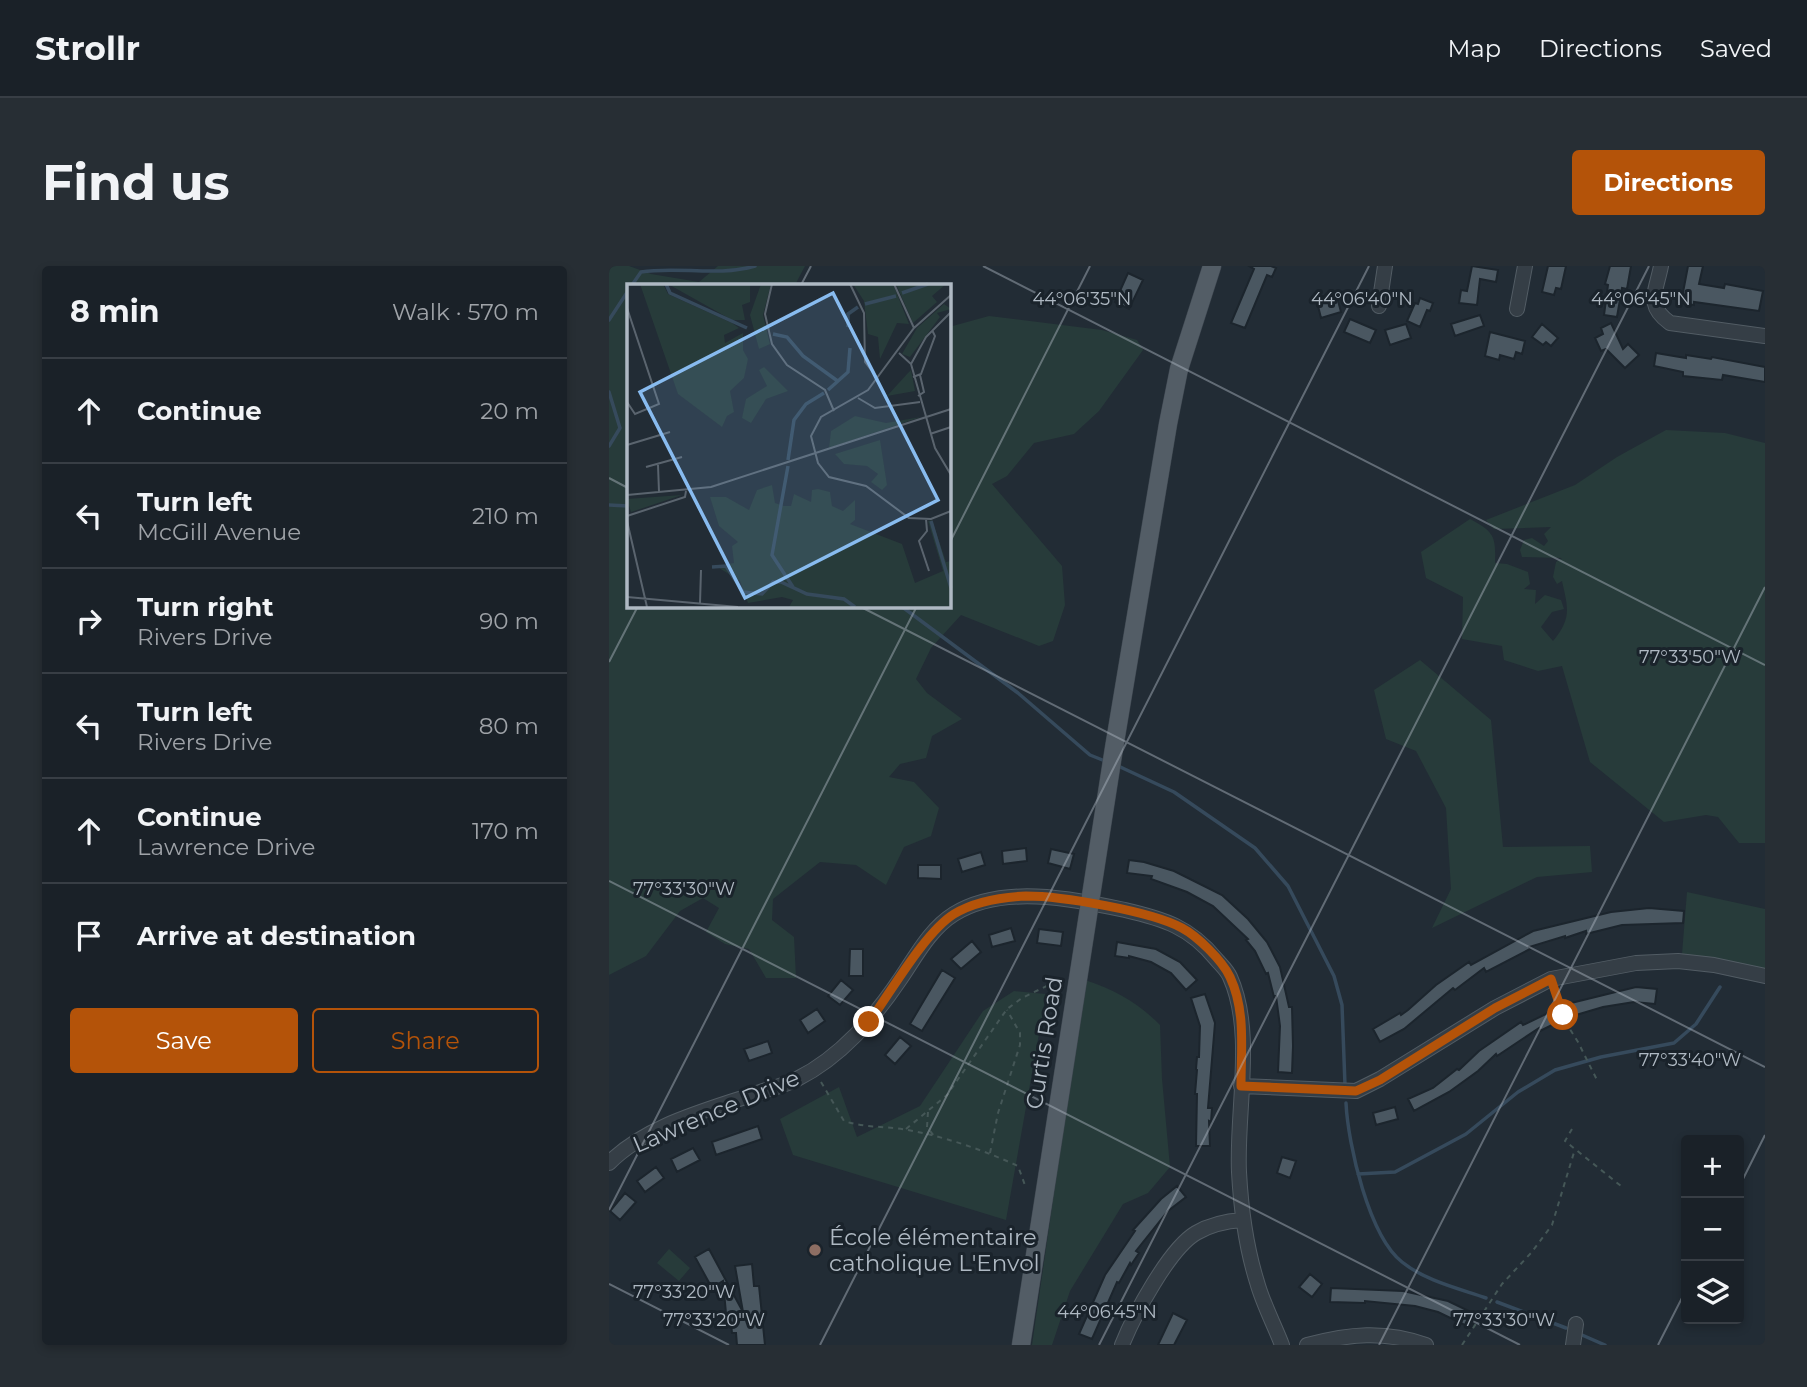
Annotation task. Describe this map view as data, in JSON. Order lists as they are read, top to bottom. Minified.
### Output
{"streets":{"main road":["Curtis Road"],"street":["Lawrence Drive"]},"crossings":[["Curtis Road","Lawrence Drive"]],"places":["École élémentaire catholique L'Envol"],"page":{"header":"Strollr","nav":["Map","Directions","Saved"],"buttons":["Directions",["Save","Share"]],"title":"Find us","heading":["8 min","Walk · 570 m"],"list":[["Continue","20 m"],["Turn left","McGill Avenue","210 m"],["Turn right","Rivers Drive","90 m"],["Turn left","Rivers Drive","80 m"],["Continue","Lawrence Drive","170 m"],"Arrive at destination"],"map_buttons":["+","−"]},"coordinates":["44°06'35\"N","44°06'40\"N","44°06'45\"N","77°33'50\"W","77°33'30\"W","77°33'40\"W","77°33'20\"W"]}
